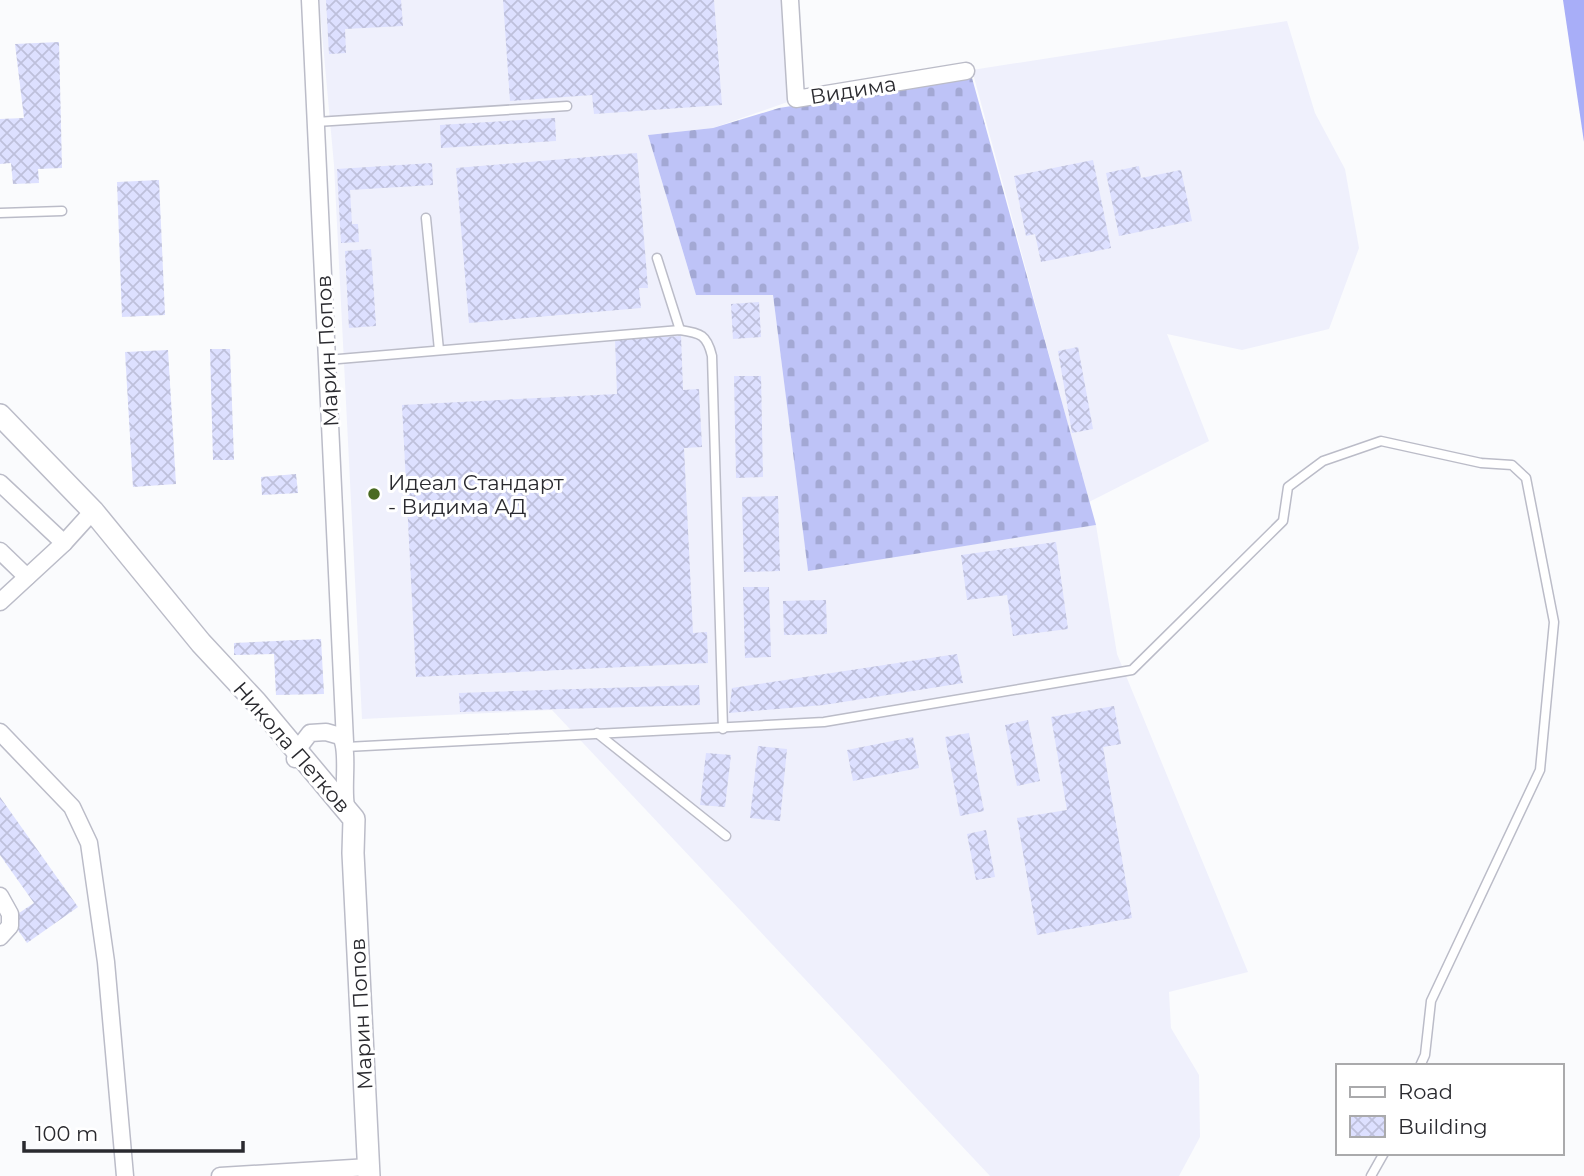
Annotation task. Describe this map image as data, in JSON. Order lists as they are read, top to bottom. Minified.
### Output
{"streets":{"main road":["Марин Попов","Никола Петков"],"street":["Видима"]},"crossings":[["Марин Попов","Никола Петков"]],"places":["Идеал Стандарт - Видима АД"],"legend":["Road","Building"],"scale_bar":"100 m"}
